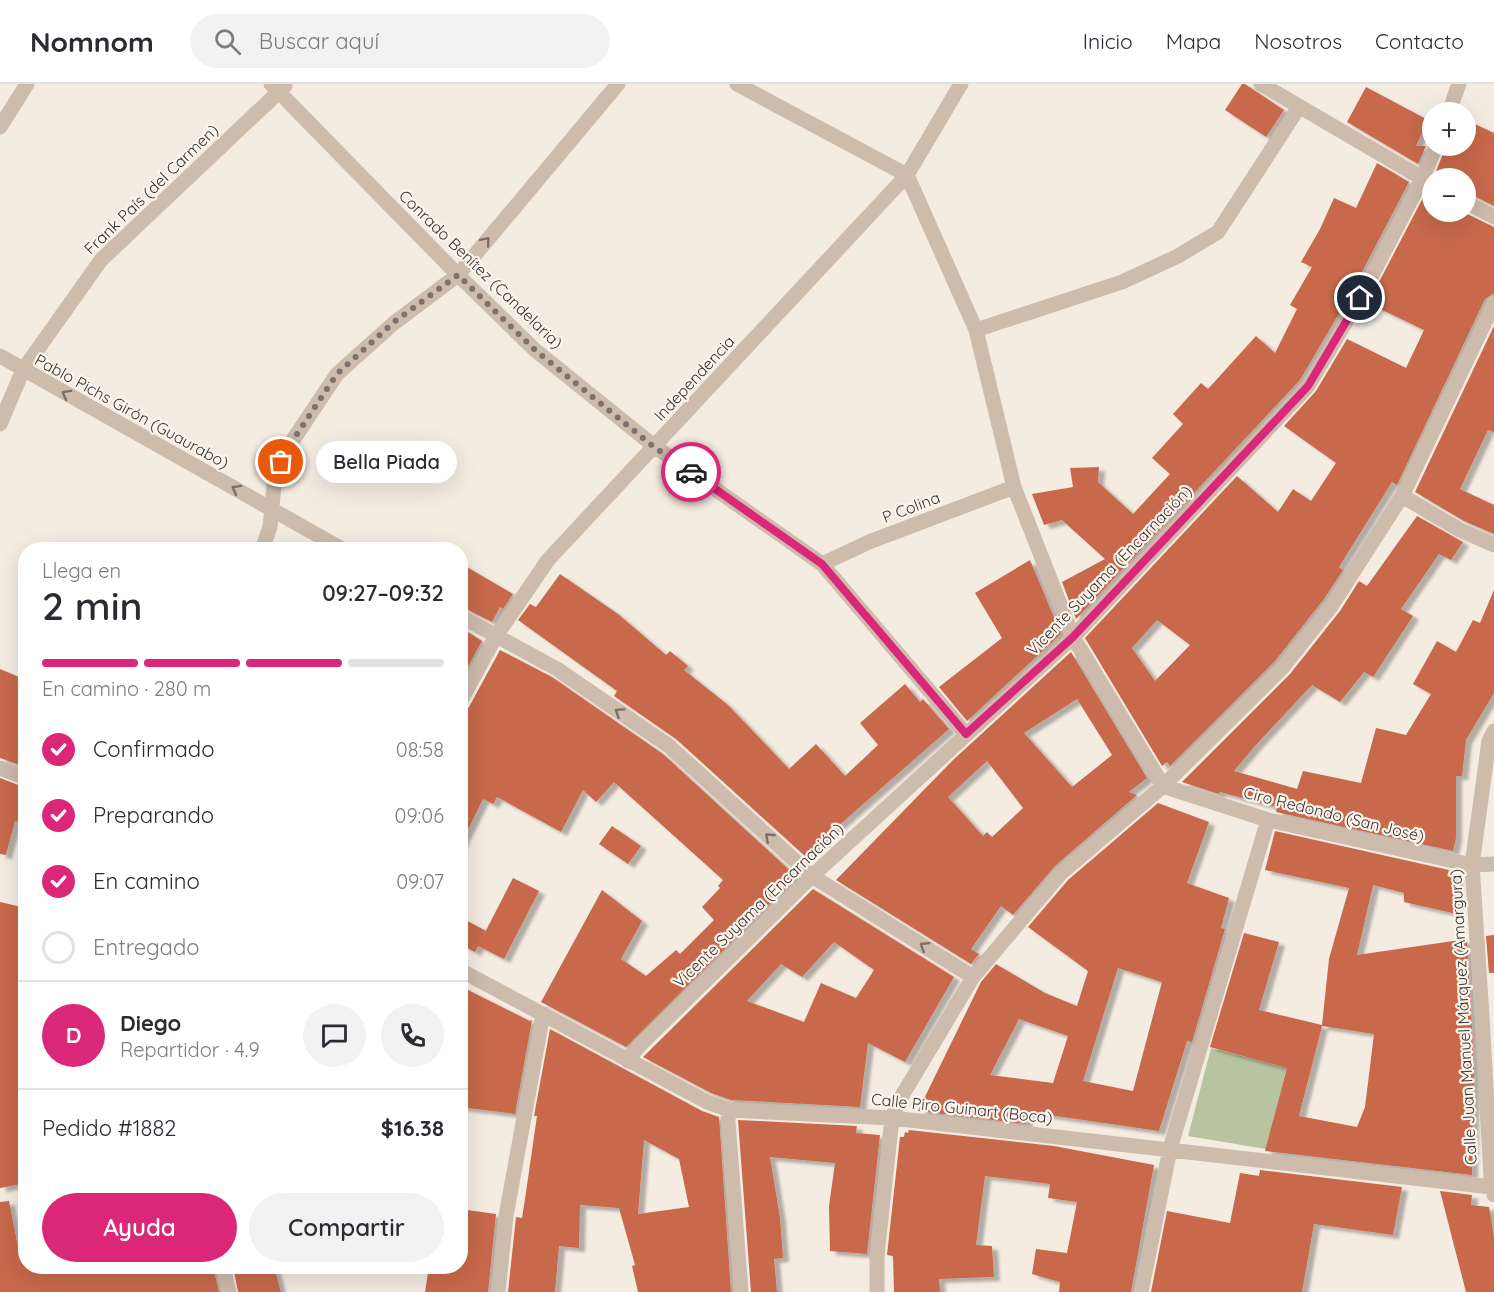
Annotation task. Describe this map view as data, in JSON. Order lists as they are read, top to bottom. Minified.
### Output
{"streets":{"street":["Frank País (del Carmen)","Conrado Benítez (Candelaria)","Independencia","Pablo Pichs Girón (Guaurabo)","P Colina","Vicente Suyama (Encarnación)","Ciro Redondo (San José)","Calle Juan Manuel Márquez (Amargura)","Calle Piro Guinart (Boca)"]},"crossings":[["Frank País (del Carmen)","Conrado Benítez (Candelaria)"],["Frank País (del Carmen)","Pablo Pichs Girón (Guaurabo)"],["Conrado Benítez (Candelaria)","Independencia"],["Conrado Benítez (Candelaria)","P Colina"],["Conrado Benítez (Candelaria)","Vicente Suyama (Encarnación)"],["Vicente Suyama (Encarnación)","Calle Piro Guinart (Boca)"],["Ciro Redondo (San José)","Calle Juan Manuel Márquez (Amargura)"],["Calle Juan Manuel Márquez (Amargura)","Calle Piro Guinart (Boca)"]],"one_way":["Pablo Pichs Girón (Guaurabo)"],"places":["Bella Piada"],"page":{"header":"Nomnom","search":"Buscar aquí","nav":["Inicio","Mapa","Nosotros","Contacto"],"map_buttons":["+","−"],"bubble":"Bella Piada","heading":["2 min","Llega en","09:27–09:32"],"panel":["Diego","Repartidor · 4.9","Pedido #1882","$16.38"],"bar":"En camino · 280 m","list":[["Confirmado","08:58"],["Preparando","09:06"],["En camino","09:07"],"Entregado"],"round":"D","buttons":["Ayuda","Compartir"]}}
